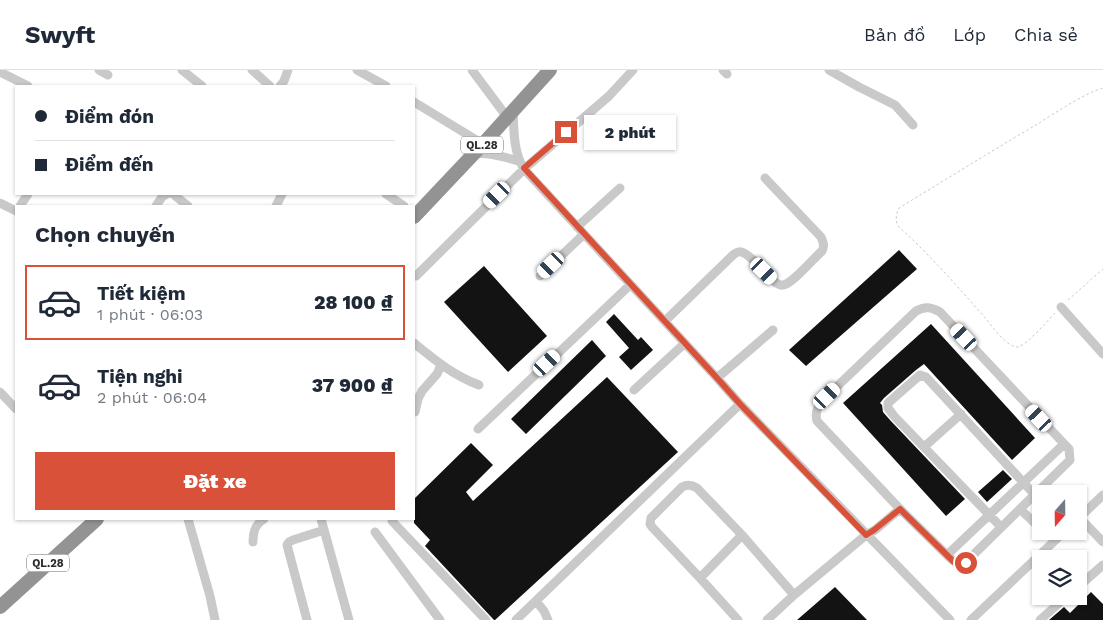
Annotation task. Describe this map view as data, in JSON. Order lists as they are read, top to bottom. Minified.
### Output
{"streets":{"highway":["QL.28"]},"north":"bottom","page":{"header":"Swyft","nav":["Bản đồ","Lớp","Chia sẻ"],"banner":["Điểm đón","Điểm đến"],"bubble":"2 phút","heading":"Chọn chuyến","list":[{"name":"Tiết kiệm","note":"1 phút · 06:03","value":"28 100 ₫"},{"name":"Tiện nghi","note":"2 phút · 06:04","value":"37 900 ₫"}],"buttons":"Đặt xe"}}
